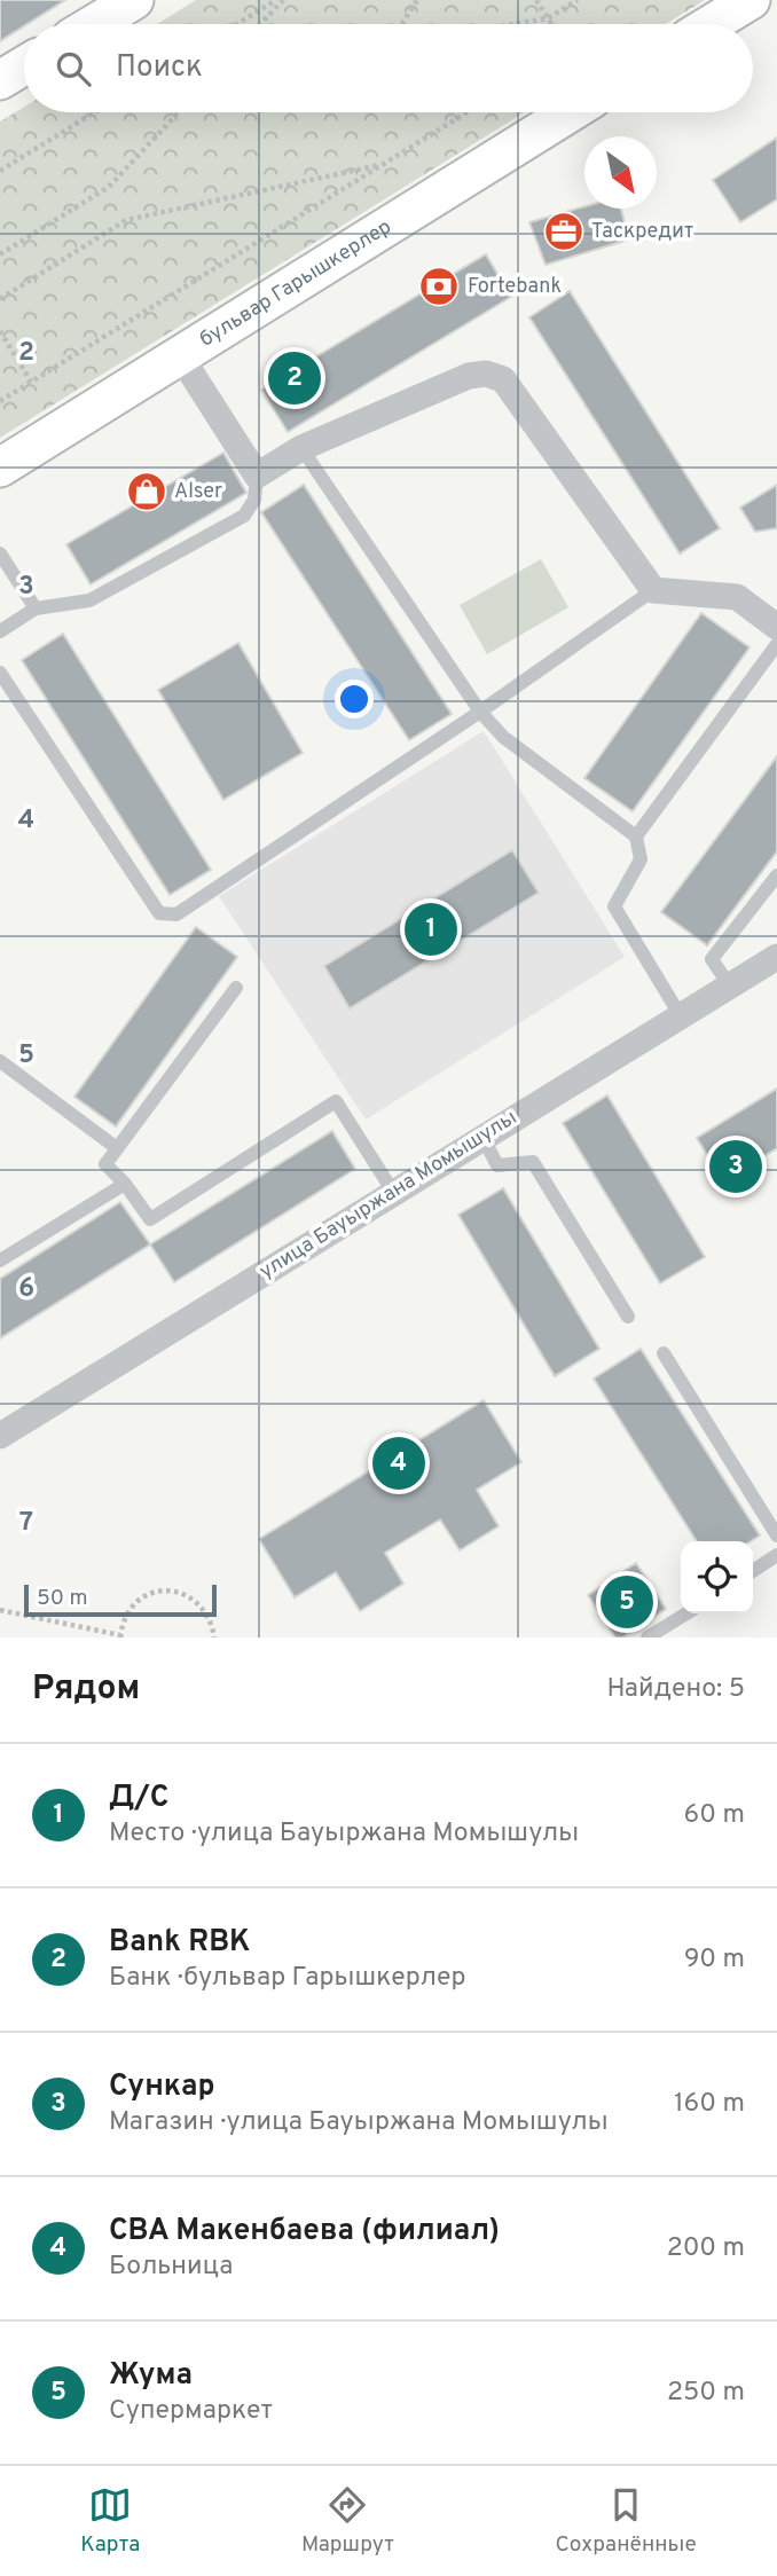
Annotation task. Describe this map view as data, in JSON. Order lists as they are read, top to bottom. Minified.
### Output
{"streets":{"street":["бульвар Гарышкерлер","улица Бауыржана Момышулы"]},"places":{"office":["Таскредит"],"bank":["Fortebank"],"shop":["Alser"]},"scale_bar":"50 m","north":"bottom right","page":{"search":"Поиск","pins":["2","1","3","4","5"],"scale":"50 m","heading":["Рядом","Найдено: 5"],"list":[{"mark":"1","name":"Д/С","note":"Место · улица Бауыржана Момышулы","value":"60 m"},{"mark":"2","name":"Bank RBK","note":"Банк · бульвар Гарышкерлер","value":"90 m"},{"mark":"3","name":"Сункар","note":"Магазин · улица Бауыржана Момышулы","value":"160 m"},{"mark":"4","name":"СВА Макенбаева (филиал)","note":"Больница","value":"200 m"},{"mark":"5","name":"Жума","note":"Супермаркет","value":"250 m"}],"nav":["Карта","Маршрут","Сохранённые"]},"grid":{"rows":["2","3","4","5","6","7"]}}
